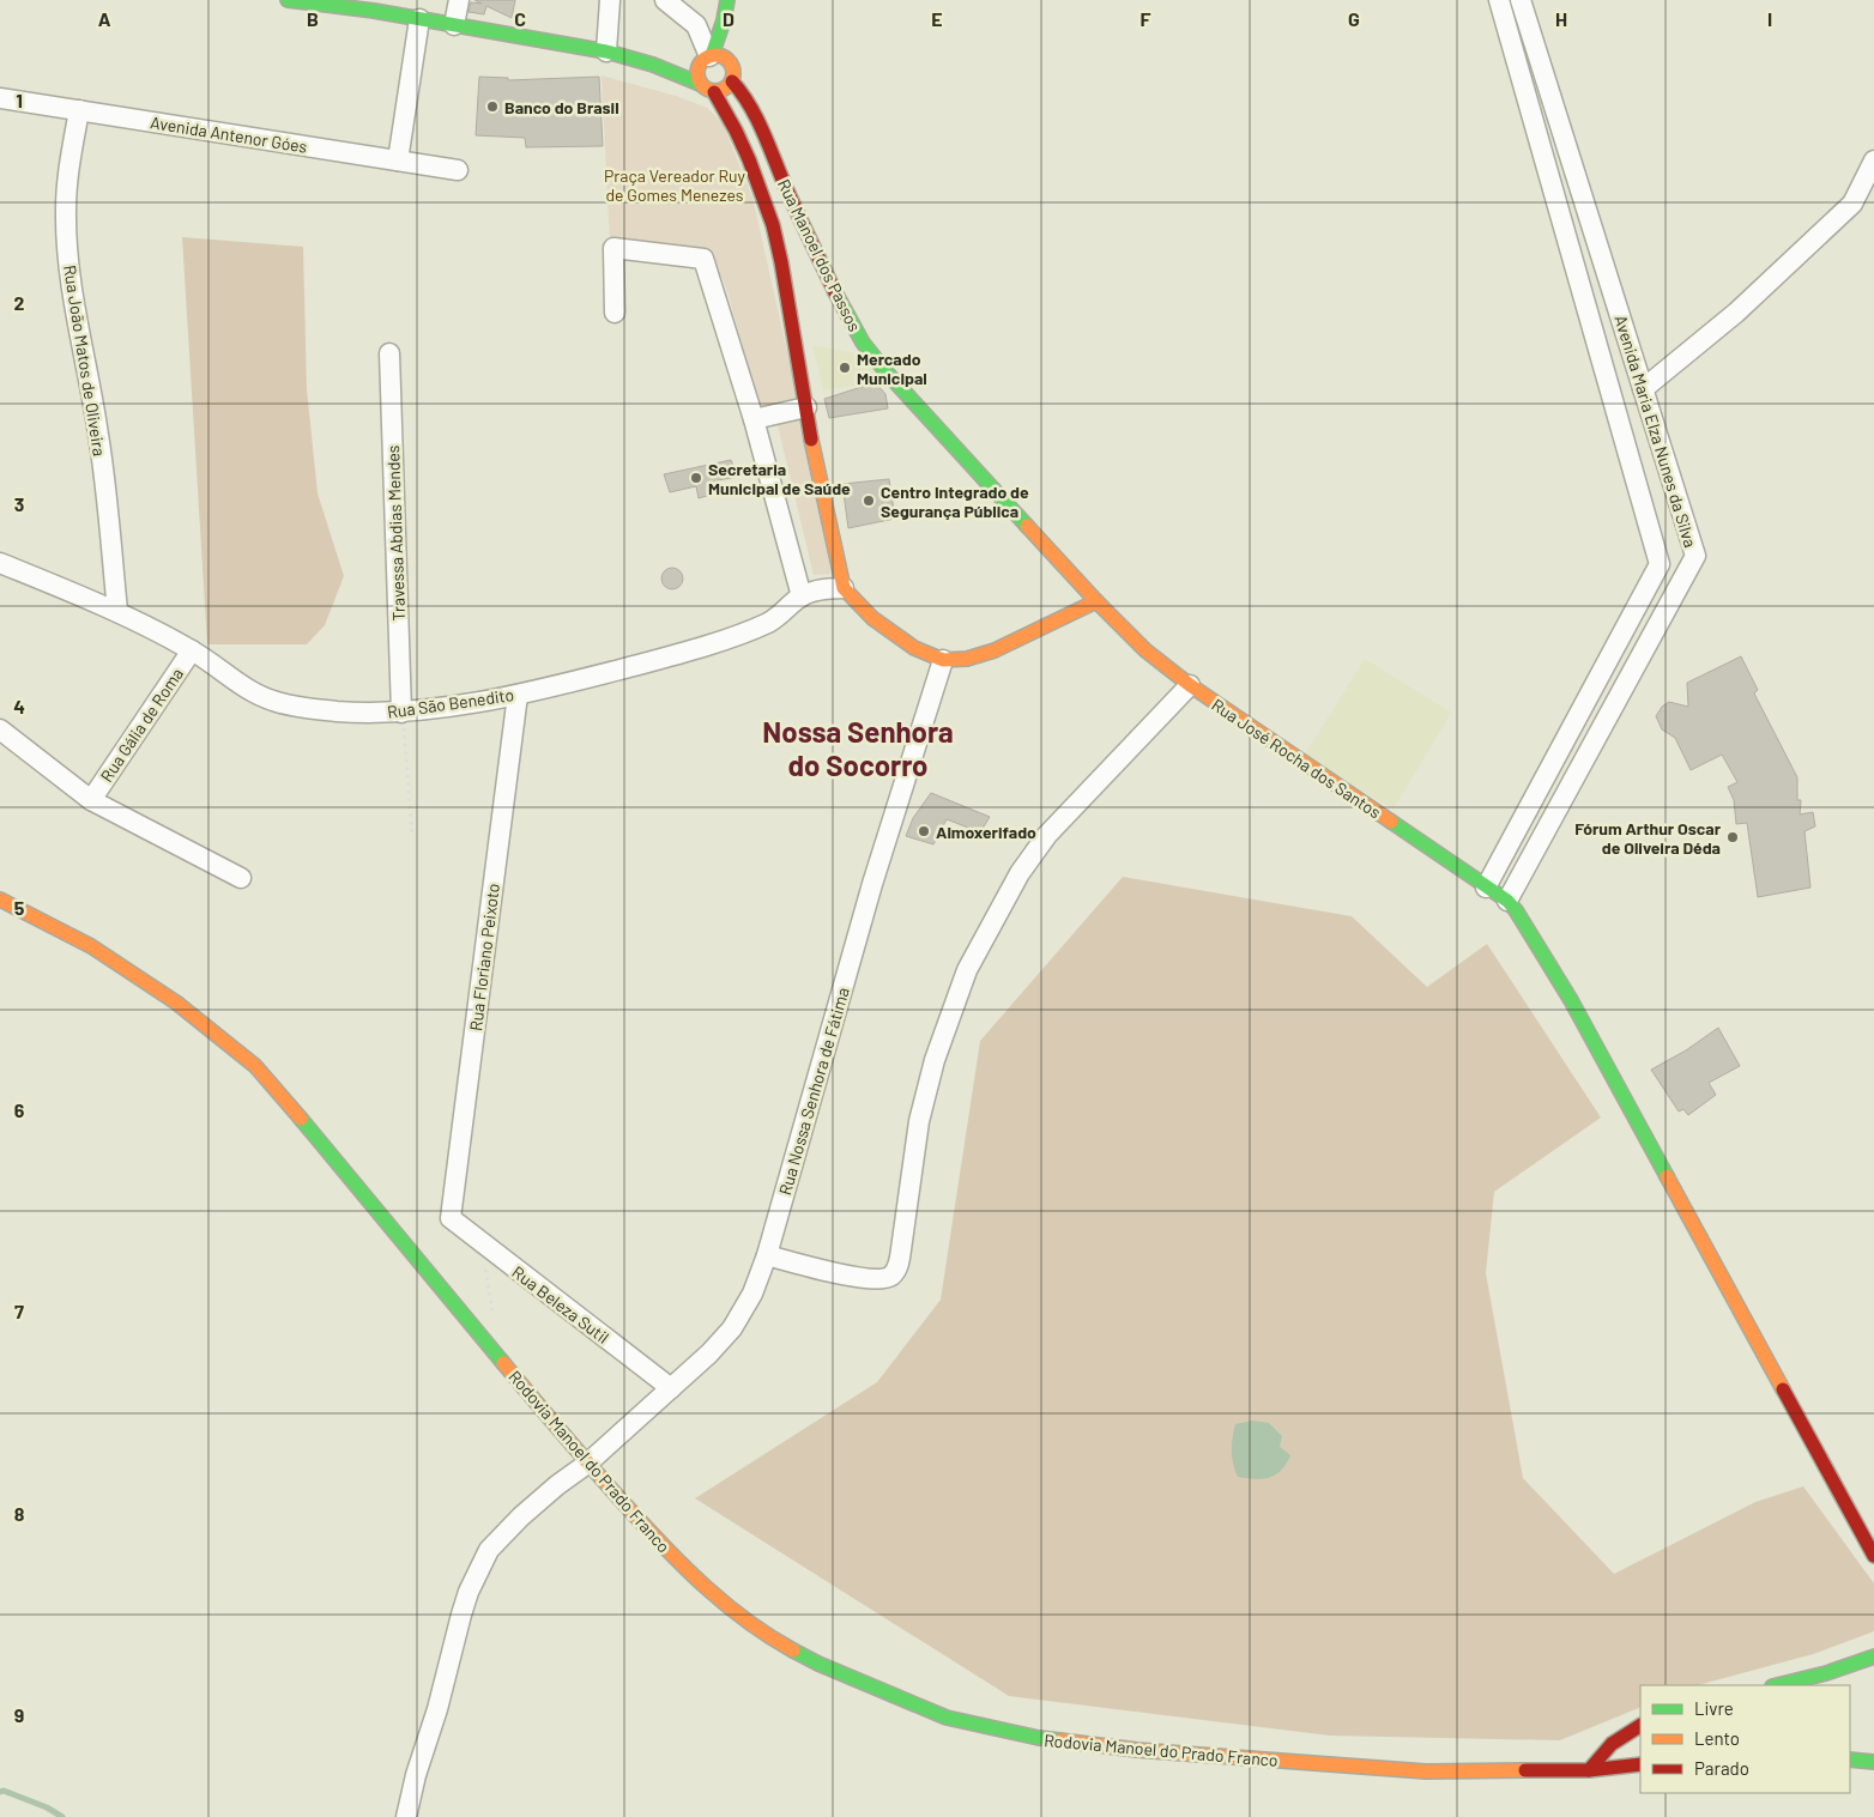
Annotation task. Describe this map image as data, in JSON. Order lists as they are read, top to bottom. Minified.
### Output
{"streets":{"street":["Avenida Antenor Góes","Rua Manoel dos Passos","Rua João Matos de Oliveira","Avenida Maria Elza Nunes da Silva","Travessa Abdias Mendes","Rua São Benedito","Rua Gália de Roma","Rua José Rocha dos Santos","Rua Floriano Peixoto","Rua Nossa Senhora de Fátima","Rua Beleza Sutil","Rodovia Manoel do Prado Franco"]},"crossings":[["Avenida Antenor Góes","Rua João Matos de Oliveira"],["Rua Manoel dos Passos","Rua José Rocha dos Santos"],["Rua João Matos de Oliveira","Rua São Benedito"],["Avenida Maria Elza Nunes da Silva","Rua José Rocha dos Santos"],["Travessa Abdias Mendes","Rua São Benedito"],["Rua São Benedito","Rua Gália de Roma"],["Rua São Benedito","Rua Floriano Peixoto"],["Rua Floriano Peixoto","Rua Beleza Sutil"],["Rua Nossa Senhora de Fátima","Rua Beleza Sutil"],["Rua Nossa Senhora de Fátima","Rodovia Manoel do Prado Franco"]],"districts":["Nossa Senhora do Socorro"],"parks":["Praça Vereador Ruy de Gomes Menezes"],"places":["Banco do Brasil","Mercado Municipal","Secretaria Municipal de Saúde","Centro Integrado de Segurança Pública","Almoxerifado","Fórum Arthur Oscar de Oliveira Déda"],"legend":["Livre","Lento","Parado"],"grid":{"columns":["A","B","C","D","E","F","G","H","I"],"rows":["1","2","3","4","5","6","7","8","9"]}}
